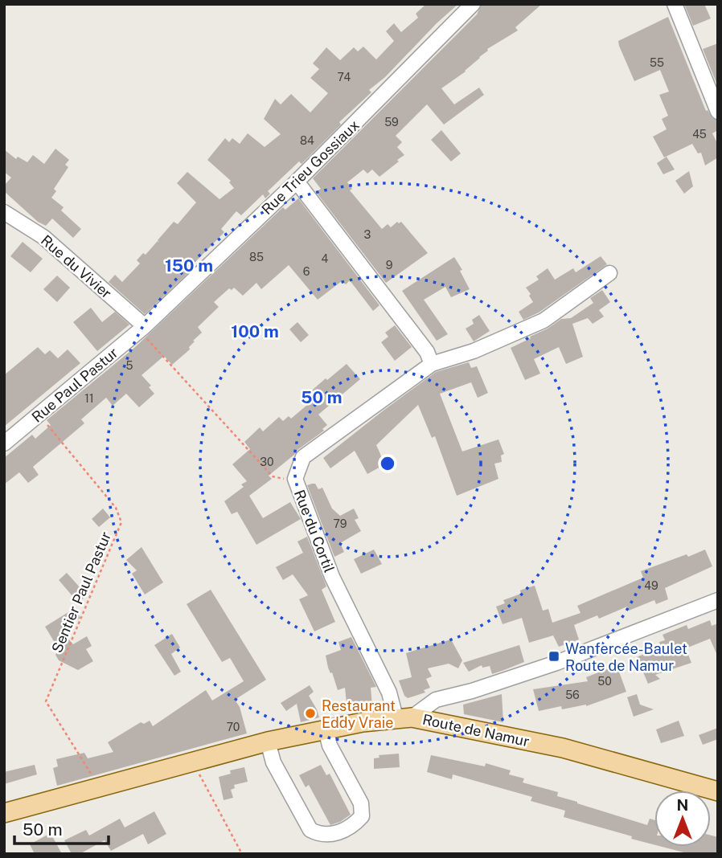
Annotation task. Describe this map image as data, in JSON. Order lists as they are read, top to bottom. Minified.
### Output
{"streets":{"main road":["Route de Namur"],"street":["Rue Trieu Gossiaux","Rue du Vivier","Rue Paul Pastur","Rue du Cortil"],"path":["Sentier Paul Pastur"]},"crossings":[["Rue Trieu Gossiaux","Rue du Vivier"],["Rue Trieu Gossiaux","Rue Paul Pastur"],["Rue du Vivier","Rue Paul Pastur"],["Rue Paul Pastur","Sentier Paul Pastur"],["Rue du Cortil","Route de Namur"],["Sentier Paul Pastur","Route de Namur"]],"places":{"transit":["Wanfercée-Baulet Route de Namur"],"other":["Restaurant Eddy Vraie"]},"house_numbers":["55","74","59","45","84","3","85","4","9","6","5","11","30","79","49","50","56","70"],"scale_bar":"50 m","north":"top","rings":["150 m","100 m","50 m"]}
